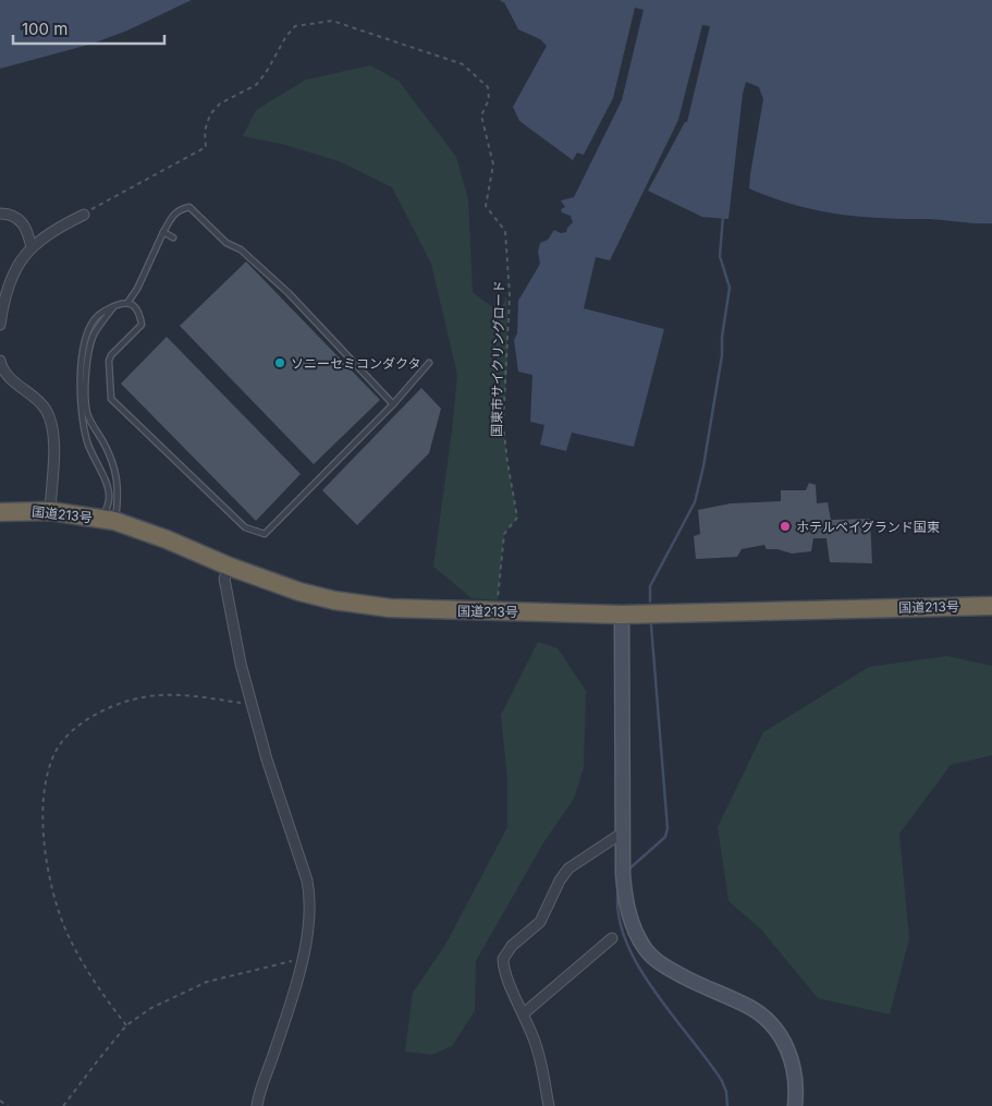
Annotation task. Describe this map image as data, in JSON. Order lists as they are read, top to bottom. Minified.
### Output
{"streets":{"highway":["国道213号"],"path":["国東市サイクリングロード"]},"places":["ソニーセミコンダクタ","ホテルベイグランド国東"],"scale_bar":"100 m"}
